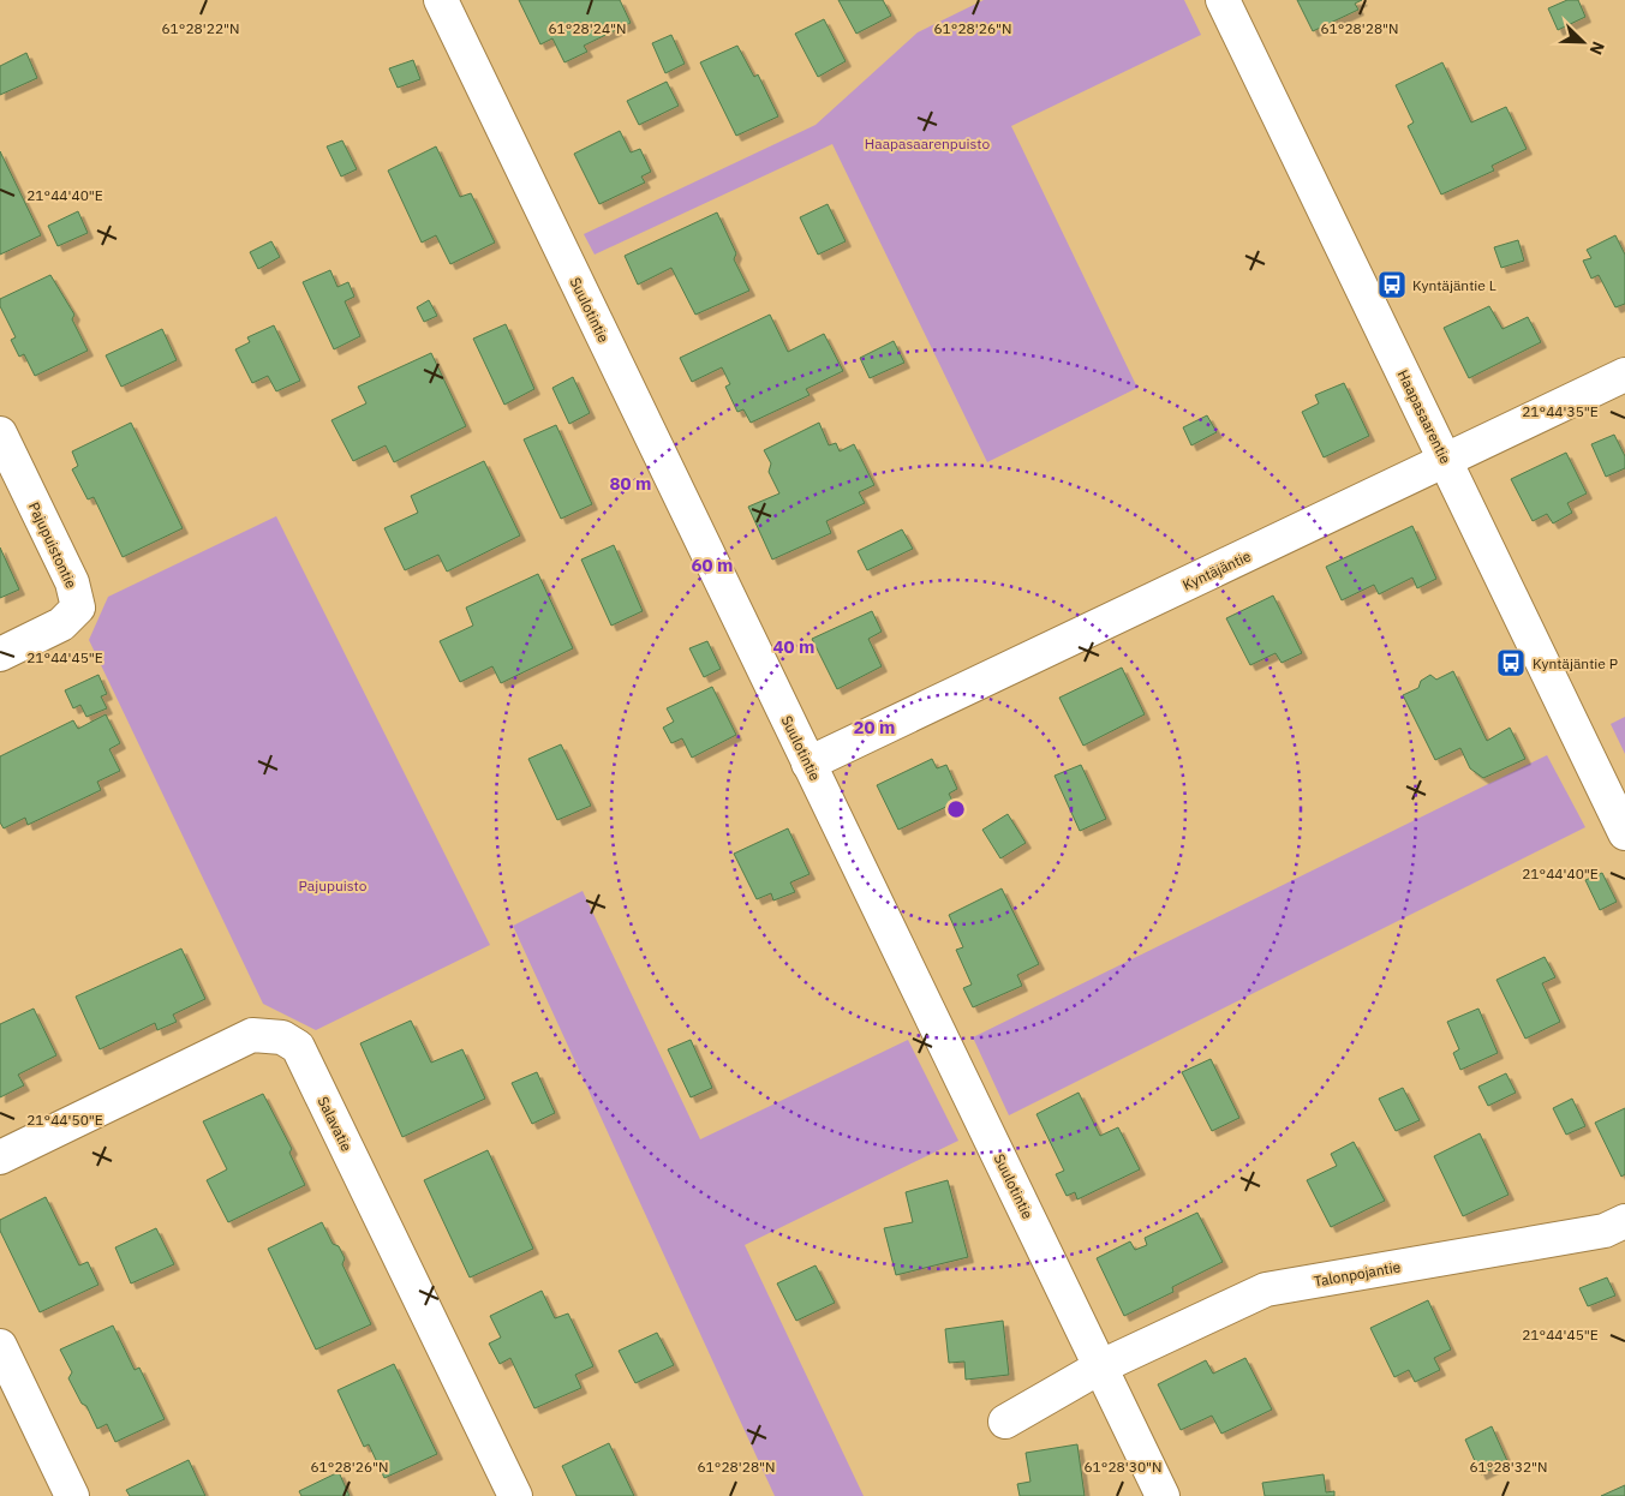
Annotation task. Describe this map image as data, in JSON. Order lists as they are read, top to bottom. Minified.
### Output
{"streets":{"street":["Suulotintie","Haapasaarentie","Pajupuistontie","Kyntäjäntie","Salavatie","Talonpojantie"]},"crossings":[["Suulotintie","Kyntäjäntie"],["Suulotintie","Talonpojantie"],["Haapasaarentie","Kyntäjäntie"]],"parks":["Haapasaarenpuisto","Pajupuisto"],"places":{"bus stop":["Kyntäjäntie L","Kyntäjäntie P"]},"north":"bottom right","coordinates":["61°28'22\"N","61°28'24\"N","61°28'26\"N","61°28'28\"N","21°44'40\"E","21°44'35\"E","21°44'45\"E","21°44'50\"E","61°28'30\"N","61°28'32\"N"],"rings":["80 m","60 m","40 m","20 m"]}
